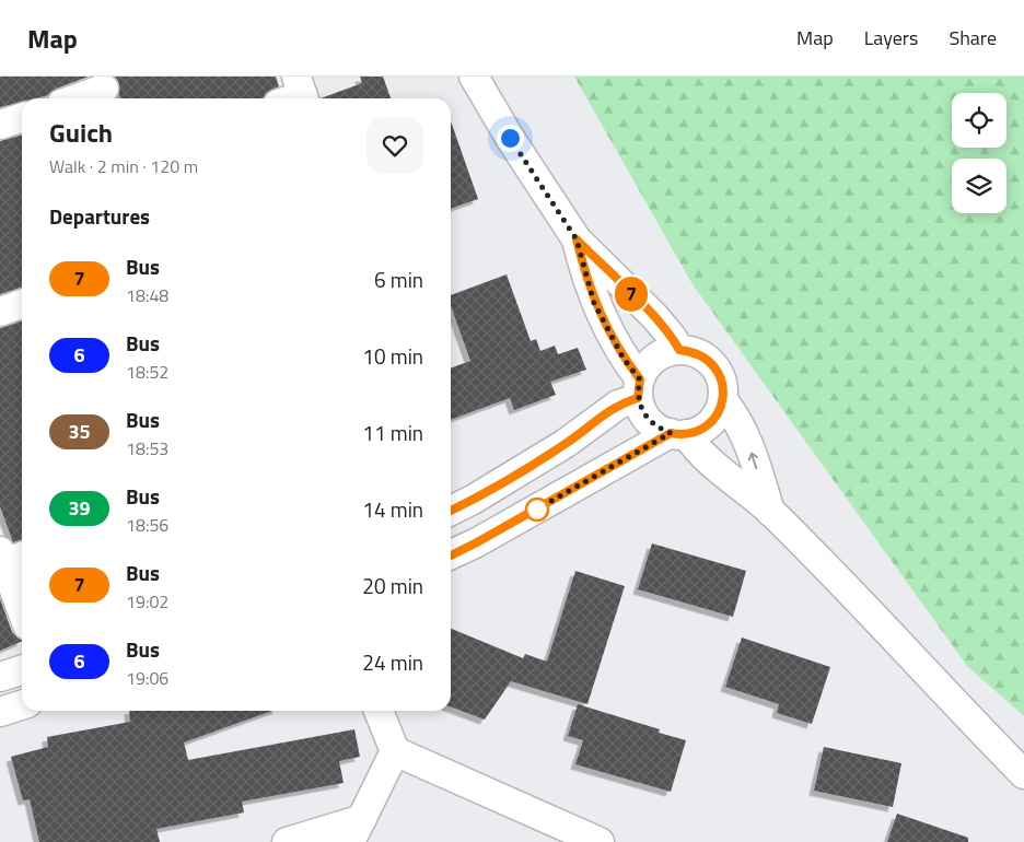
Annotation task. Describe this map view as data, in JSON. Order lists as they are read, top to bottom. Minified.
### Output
{"lines":["bus line 7"],"page":{"header":"Map","nav":["Map","Layers","Share"],"on_map":"7","heading":[["Guich","Walk · 2 min · 120 m"],"Departures"],"list":[{"mark":"7","name":"Bus","note":"18:48","value":"6 min"},{"mark":"6","name":"Bus","note":"18:52","value":"10 min"},{"mark":"35","name":"Bus","note":"18:53","value":"11 min"},{"mark":"39","name":"Bus","note":"18:56","value":"14 min"},{"mark":"7","name":"Bus","note":"19:02","value":"20 min"},{"mark":"6","name":"Bus","note":"19:06","value":"24 min"}]}}
